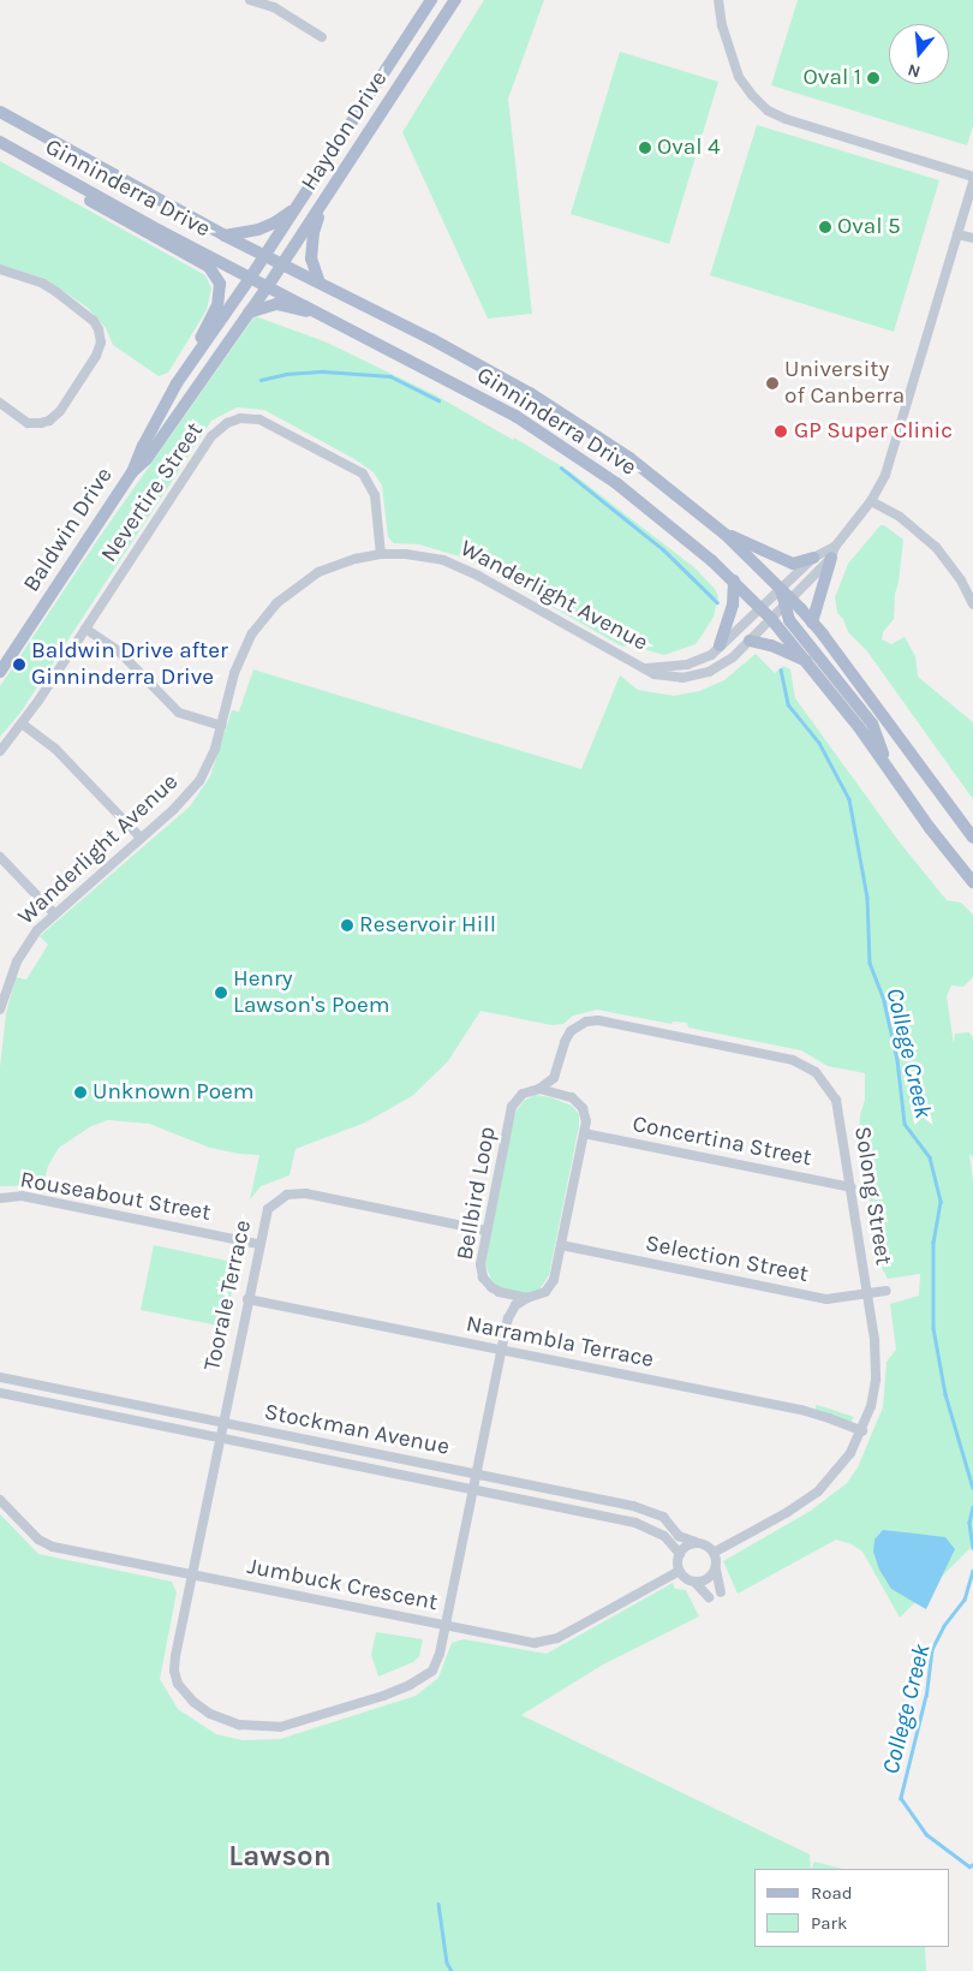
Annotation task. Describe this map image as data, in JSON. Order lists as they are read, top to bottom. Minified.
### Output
{"streets":{"main road":["Haydon Drive","Ginninderra Drive","Baldwin Drive"],"street":["Nevertire Street","Wanderlight Avenue","Concertina Street","Bellbird Loop","Solong Street","Rouseabout Street","Selection Street","Toorale Terrace","Narrambla Terrace","Stockman Avenue","Jumbuck Crescent"]},"crossings":[["Haydon Drive","Ginninderra Drive"],["Haydon Drive","Baldwin Drive"],["Ginninderra Drive","Baldwin Drive"],["Ginninderra Drive","Wanderlight Avenue"],["Nevertire Street","Wanderlight Avenue"],["Concertina Street","Solong Street"],["Bellbird Loop","Toorale Terrace"],["Solong Street","Selection Street"],["Solong Street","Narrambla Terrace"],["Solong Street","Stockman Avenue"],["Solong Street","Jumbuck Crescent"],["Rouseabout Street","Toorale Terrace"],["Toorale Terrace","Narrambla Terrace"],["Toorale Terrace","Stockman Avenue"],["Toorale Terrace","Jumbuck Crescent"],["Stockman Avenue","Jumbuck Crescent"]],"districts":["Lawson"],"water":["College Creek"],"places":["Oval 1","Oval 4","Oval 5","University of Canberra","GP Super Clinic","Baldwin Drive after Ginninderra Drive","Reservoir Hill","Henry Lawson's Poem","Unknown Poem"],"legend":["Road","Park"],"north":"bottom"}
